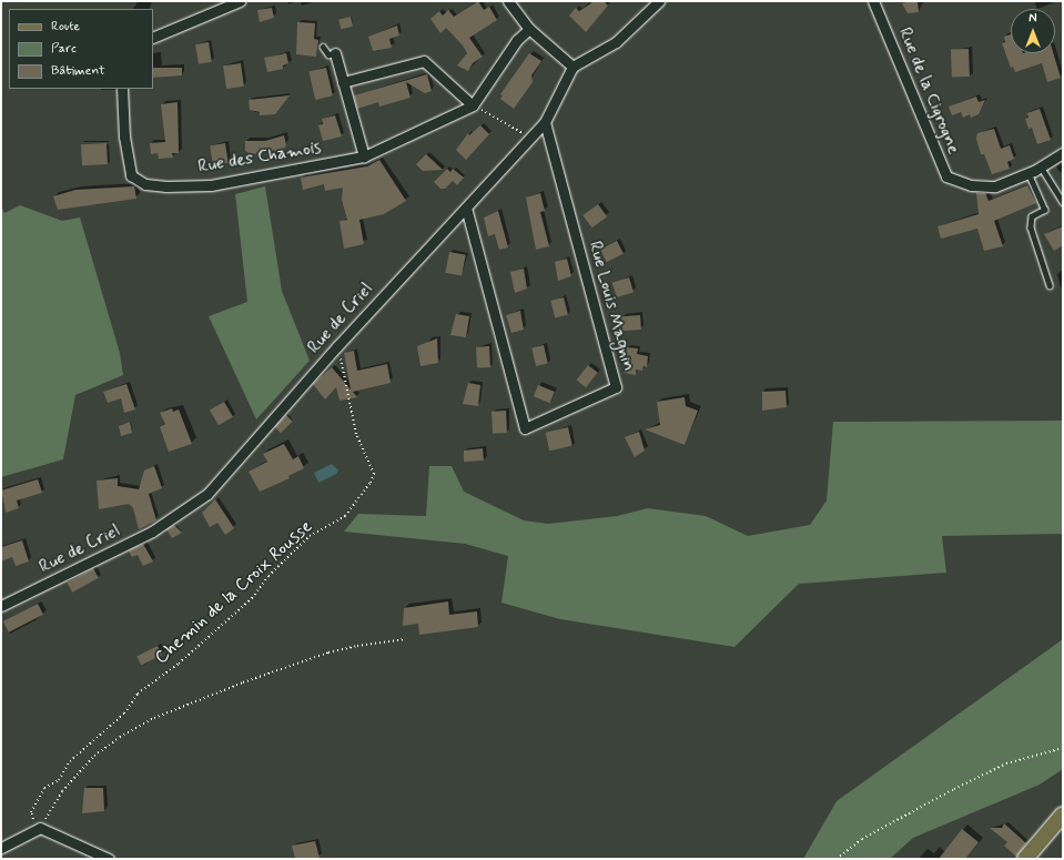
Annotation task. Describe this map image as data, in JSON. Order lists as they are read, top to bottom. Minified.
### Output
{"streets":{"street":["Rue de la Cigrogne","Rue des Chamois","Rue Louis Magnin","Rue de Criel"],"path":["Chemin de la Croix Rousse"]},"crossings":[["Rue Louis Magnin","Rue de Criel"],["Rue de Criel","Chemin de la Croix Rousse"]],"legend":["Route","Parc","Bâtiment"],"north":"top"}
